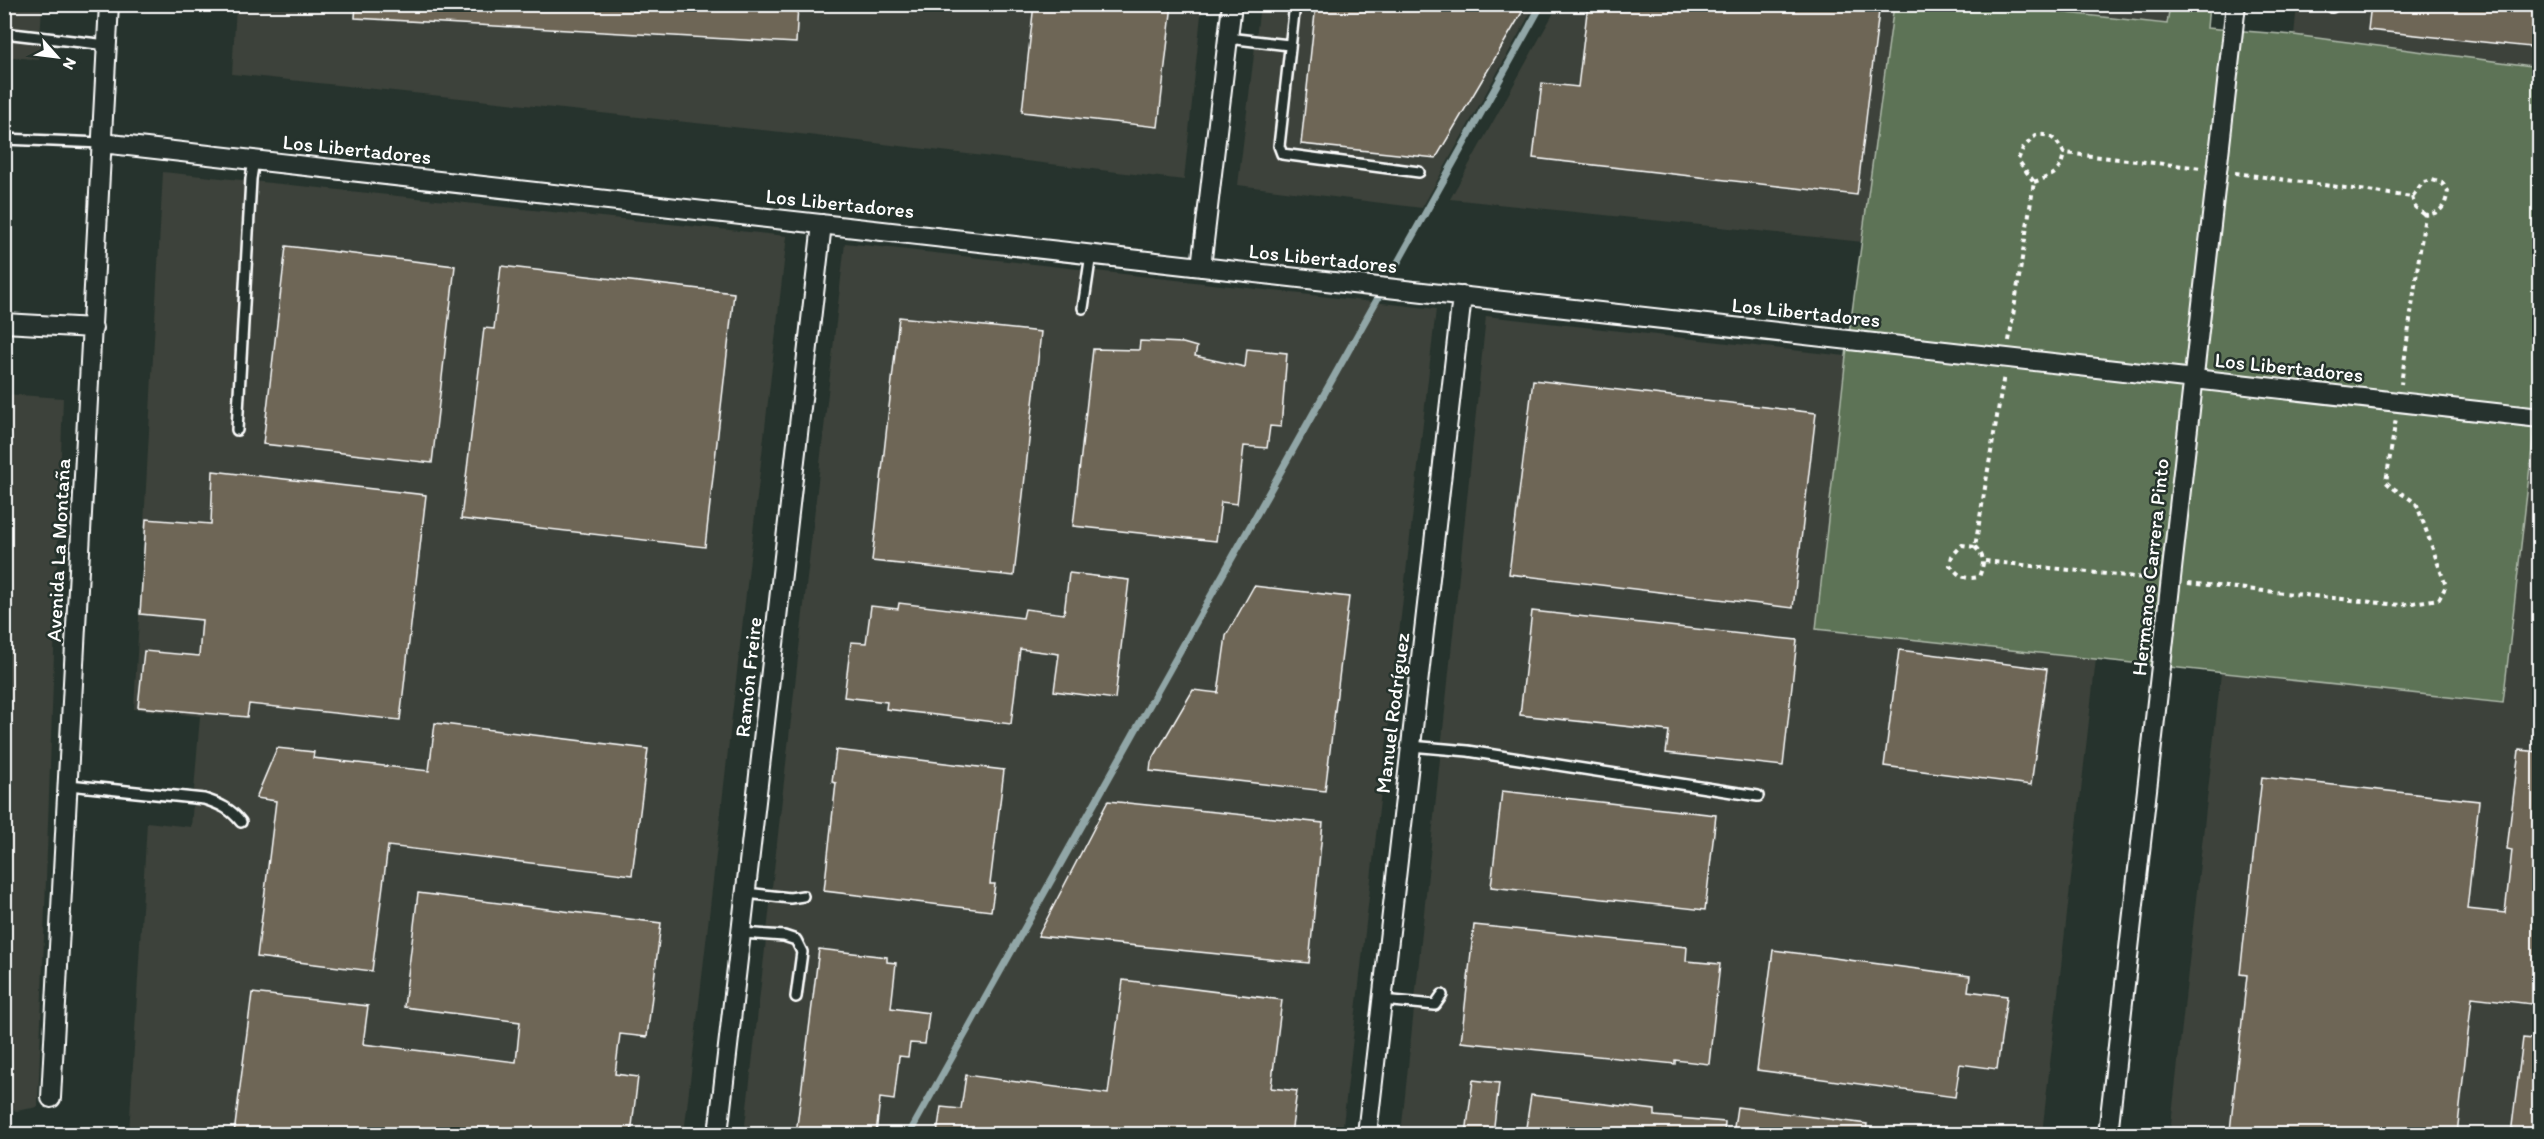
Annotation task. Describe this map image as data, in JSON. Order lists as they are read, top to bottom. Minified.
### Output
{"streets":{"street":["Los Libertadores","Avenida La Montaña","Hermanos Carrera Pinto","Ramón Freire","Manuel Rodríguez"]},"crossings":[["Los Libertadores","Avenida La Montaña"],["Los Libertadores","Hermanos Carrera Pinto"],["Los Libertadores","Ramón Freire"],["Los Libertadores","Manuel Rodríguez"]],"north":"bottom right"}
